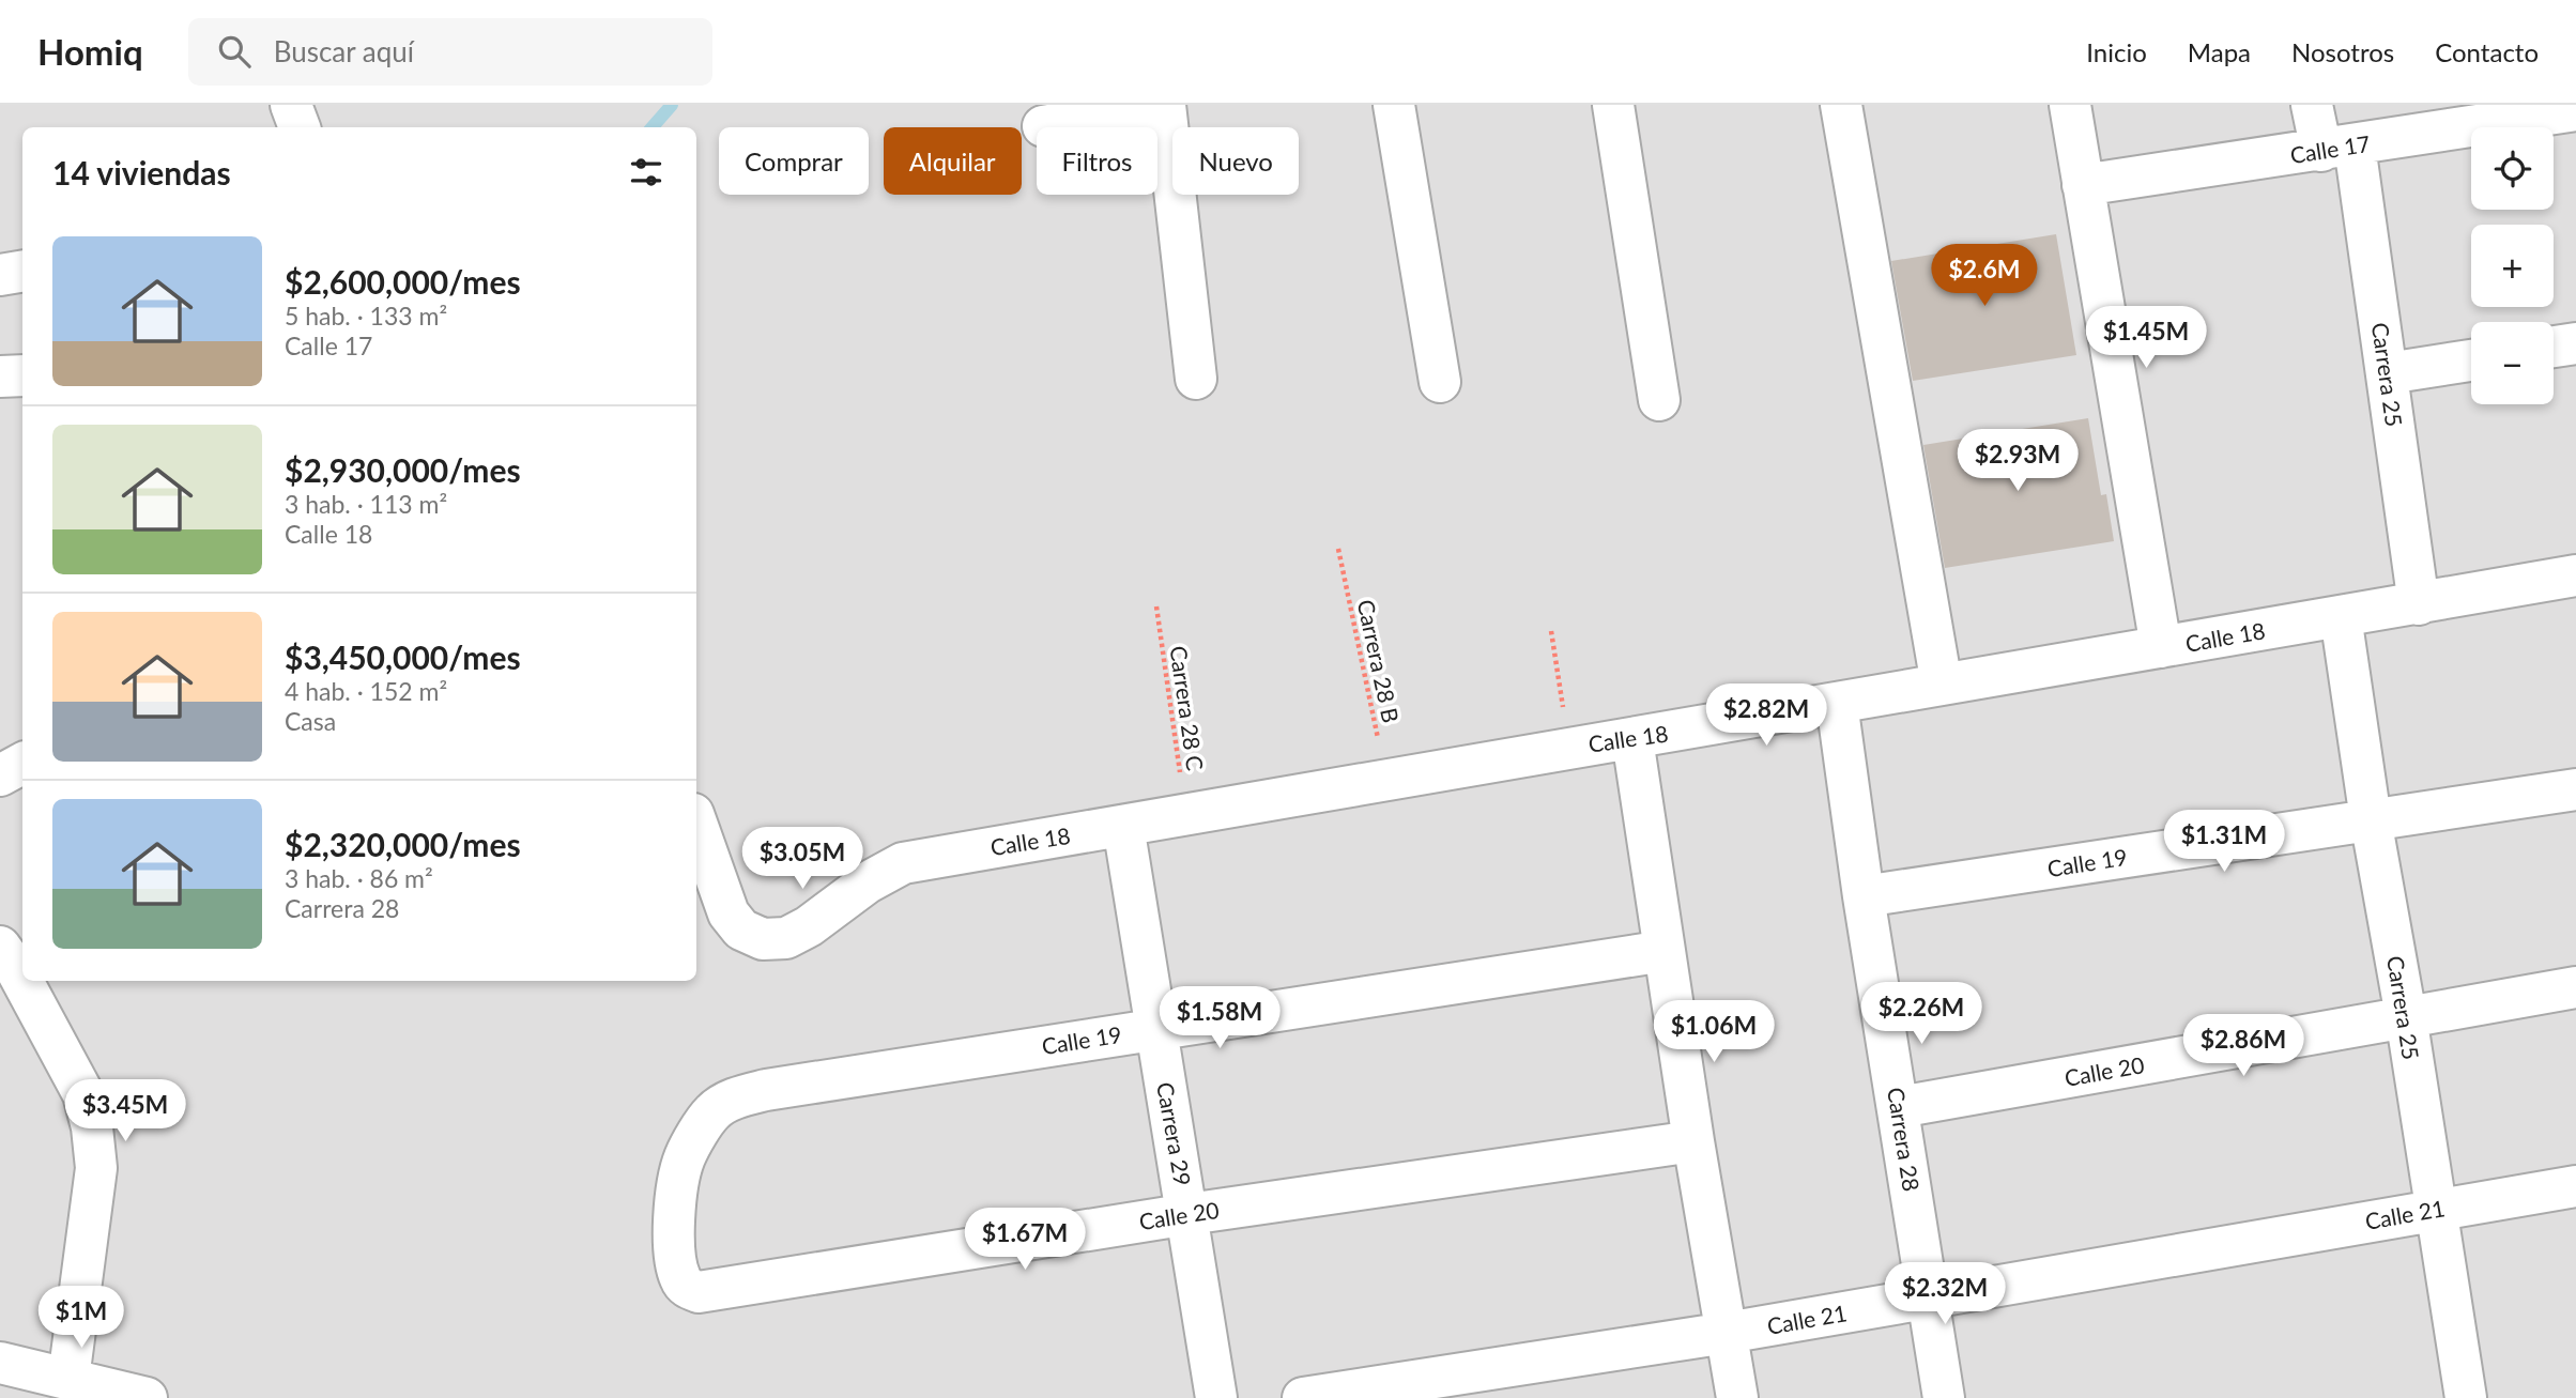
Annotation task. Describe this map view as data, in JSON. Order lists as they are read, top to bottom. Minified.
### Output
{"streets":{"street":["Calle 17","Carrera 25","Calle 18","Calle 19","Calle 20","Carrera 29","Carrera 28","Calle 21"],"path":["Carrera 28 B","Carrera 28 C"]},"crossings":[["Calle 17","Carrera 25"],["Carrera 25","Calle 18"],["Carrera 25","Calle 19"],["Carrera 25","Calle 20"],["Carrera 25","Calle 21"],["Calle 18","Carrera 28 B"],["Calle 18","Carrera 28 C"],["Calle 18","Carrera 29"],["Calle 18","Carrera 28"],["Calle 19","Calle 20"],["Calle 19","Carrera 29"],["Calle 19","Carrera 28"],["Calle 20","Carrera 29"],["Calle 20","Carrera 28"],["Carrera 28","Calle 21"]],"page":{"header":"Homiq","search":"Buscar aquí","nav":["Inicio","Mapa","Nosotros","Contacto"],"map_buttons":["+","−"],"chip":["Comprar","Alquilar","Filtros","Nuevo"],"heading":"14 viviendas","list":[{"name":"$2,600,000/mes","note":"5 hab. · 133 m² · Calle 17"},{"name":"$2,930,000/mes","note":"3 hab. · 113 m² · Calle 18"},{"name":"$3,450,000/mes","note":"4 hab. · 152 m² · Casa"},{"name":"$2,320,000/mes","note":"3 hab. · 86 m² · Carrera 28"}],"price":["$2.6M","$1.45M","$2.93M","$2.82M","$1.31M","$3.05M","$2.26M","$1.58M","$1.06M","$2.86M","$3.45M","$1.67M","$2.32M","$1M"]}}
